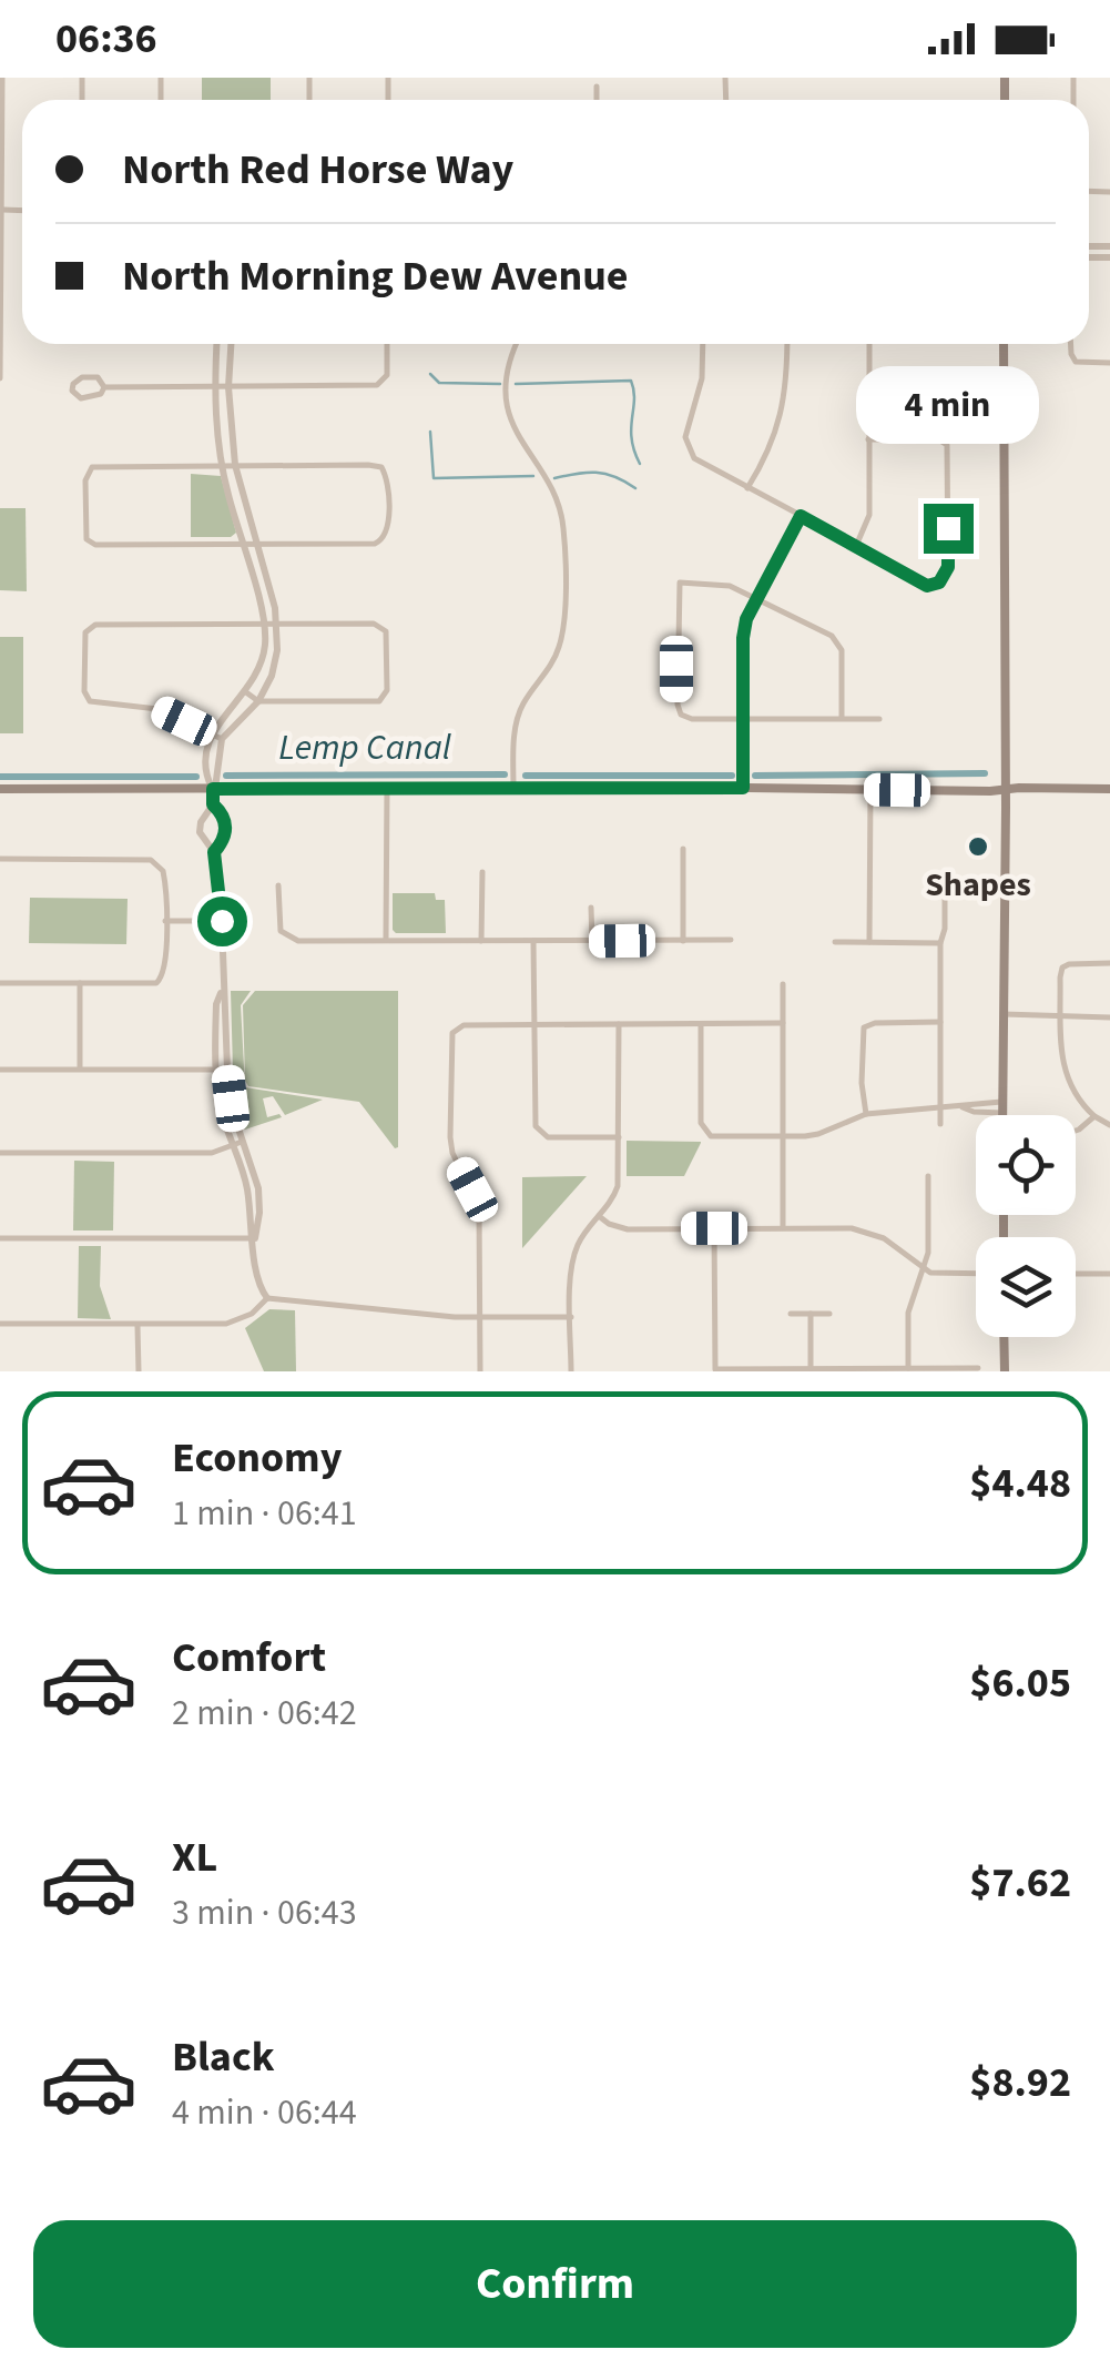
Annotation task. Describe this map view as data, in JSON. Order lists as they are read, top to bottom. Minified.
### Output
{"water":["Lemp Canal"],"places":["Shapes"],"page":{"status":"06:36","banner":["North Red Horse Way","North Morning Dew Avenue"],"bubble":"4 min","list":[{"name":"Economy","note":"1 min · 06:41","value":"$4.48"},{"name":"Comfort","note":"2 min · 06:42","value":"$6.05"},{"name":"XL","note":"3 min · 06:43","value":"$7.62"},{"name":"Black","note":"4 min · 06:44","value":"$8.92"}],"buttons":"Confirm"}}
